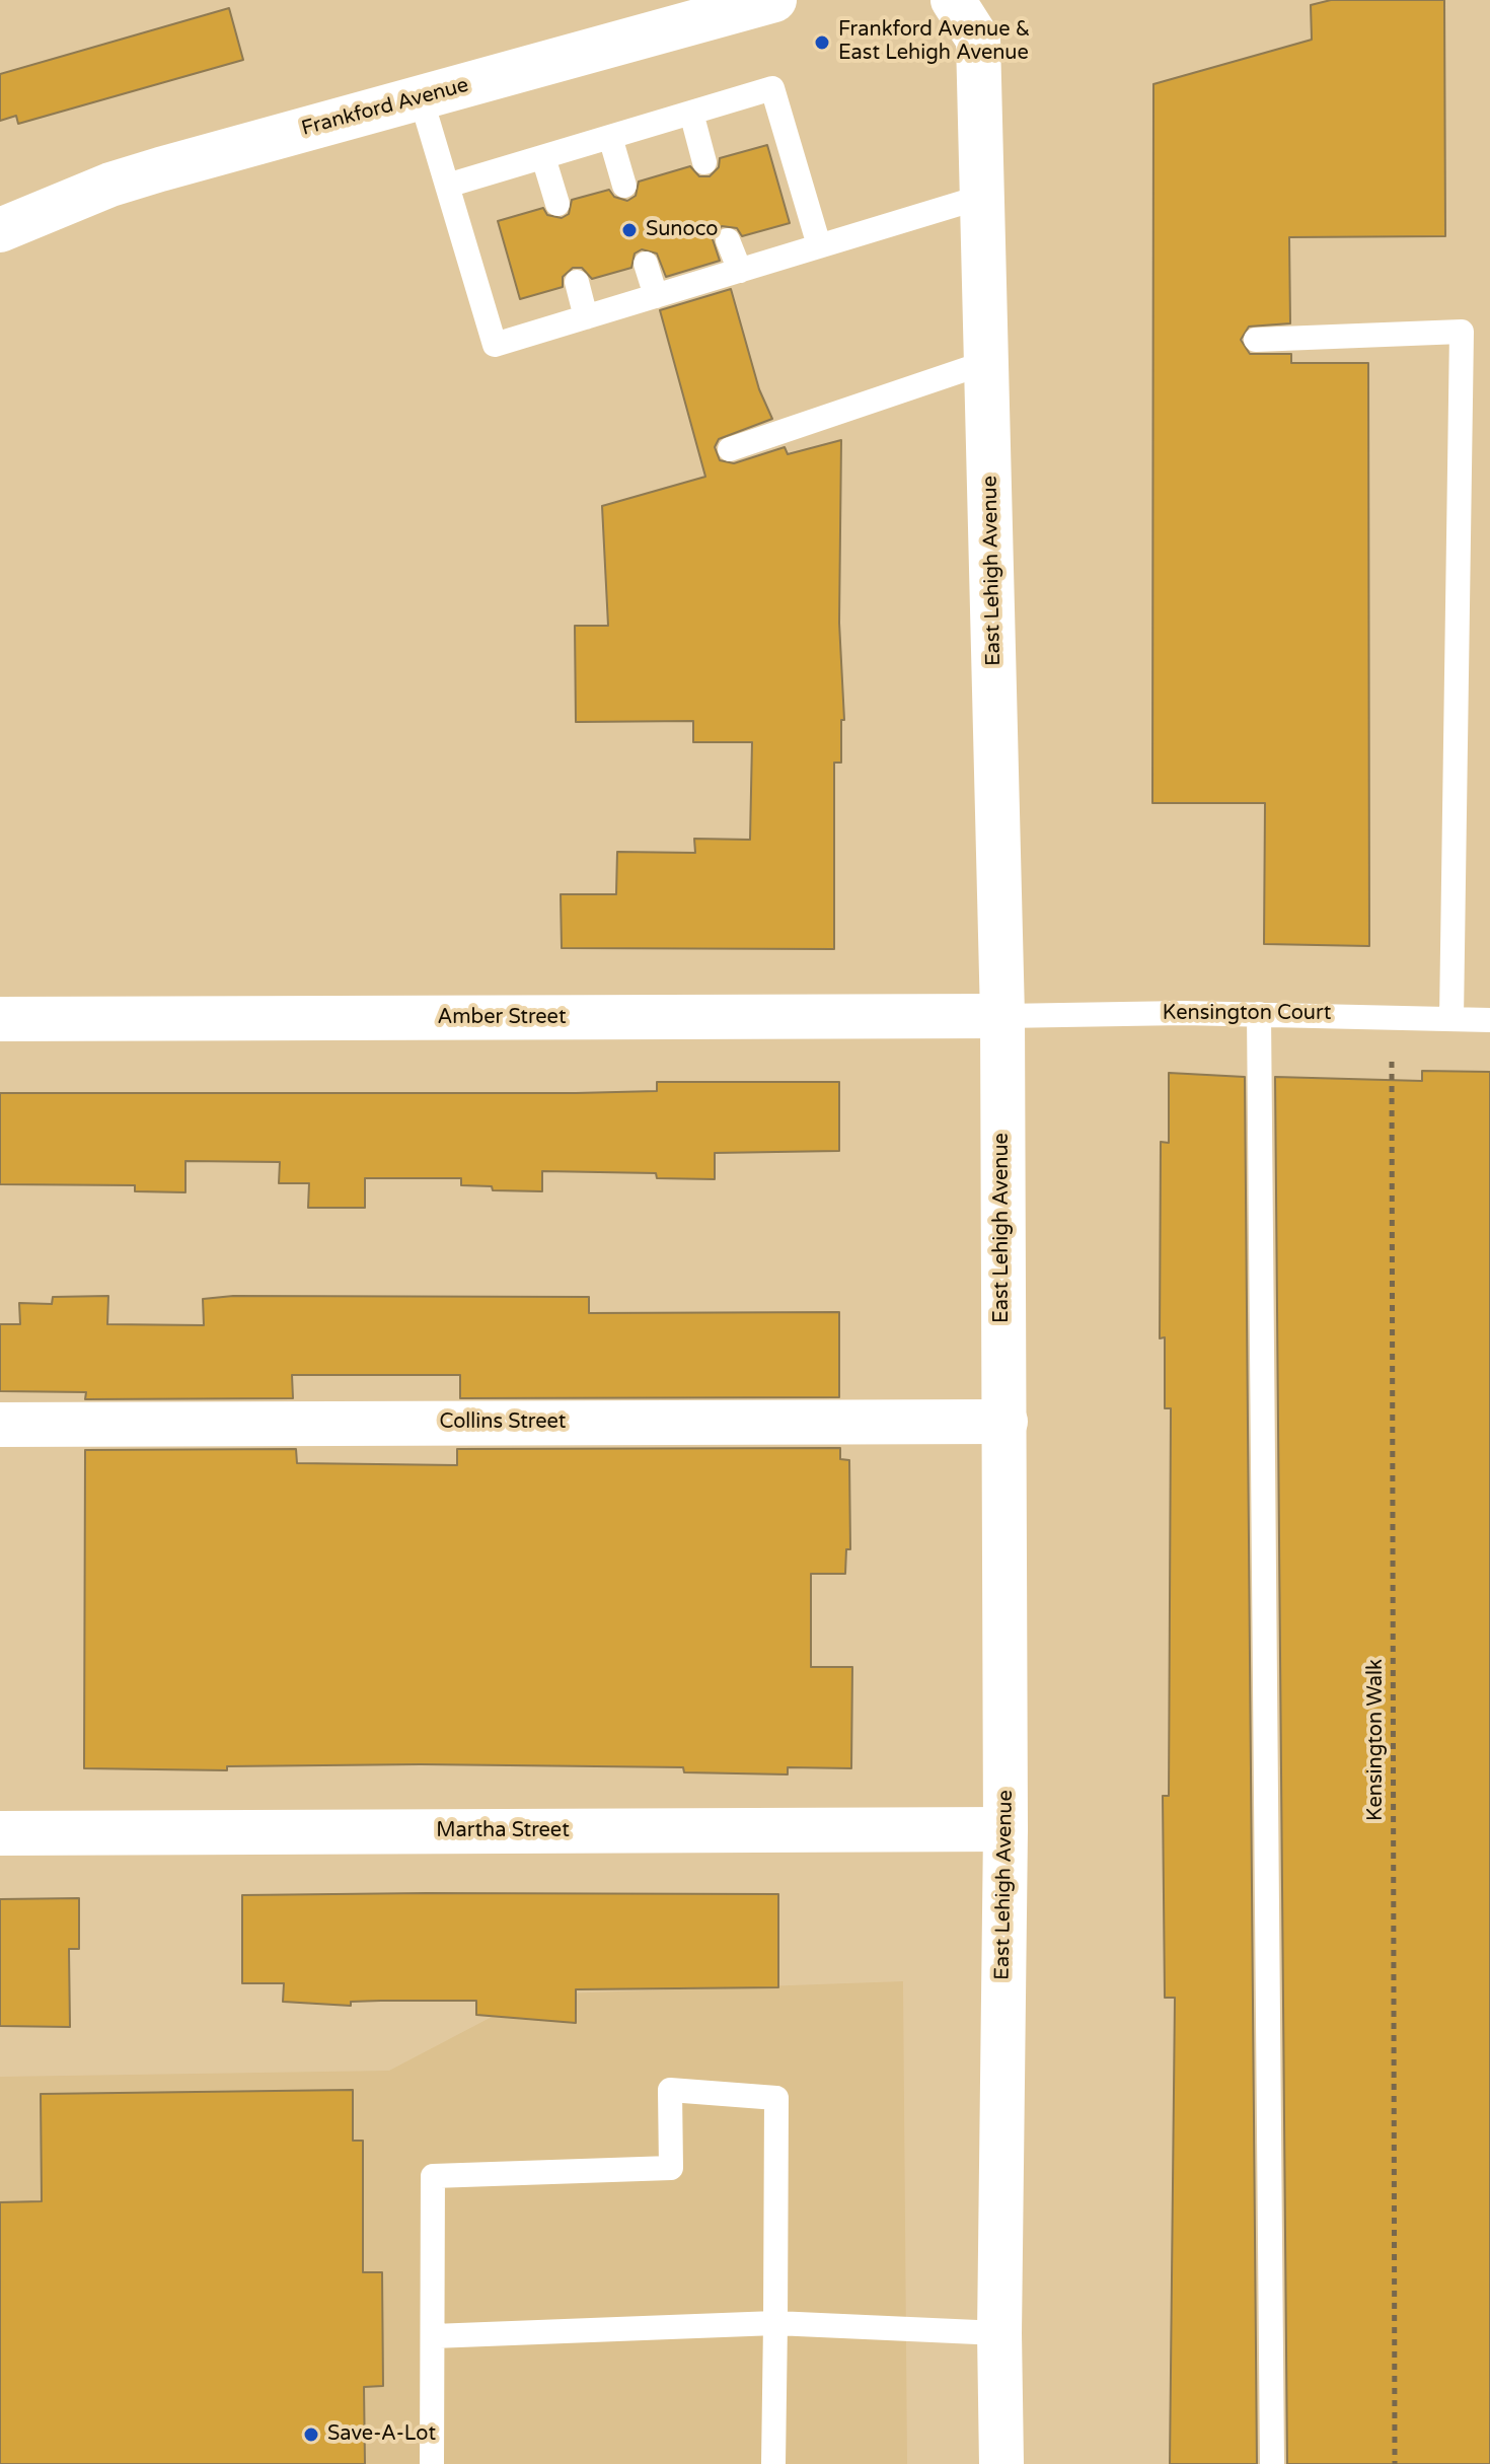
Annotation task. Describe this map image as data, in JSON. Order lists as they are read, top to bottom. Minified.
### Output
{"streets":{"main road":["Frankford Avenue","East Lehigh Avenue","Amber Street","Collins Street","Martha Street"],"lane":["Kensington Court"],"path":["Kensington Walk"]},"crossings":[["East Lehigh Avenue","Kensington Court"],["East Lehigh Avenue","Amber Street"],["East Lehigh Avenue","Collins Street"],["East Lehigh Avenue","Martha Street"],["Kensington Court","Amber Street"],["Kensington Court","Kensington Walk"]],"places":["Frankford Avenue & East Lehigh Avenue","Sunoco","Save-A-Lot"]}
